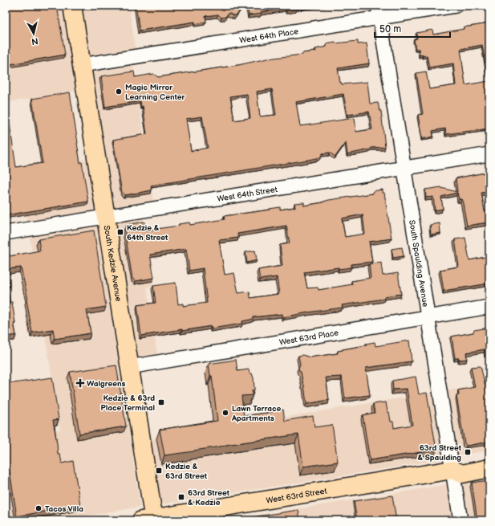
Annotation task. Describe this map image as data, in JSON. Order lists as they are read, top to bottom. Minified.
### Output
{"streets":{"main road":["South Kedzie Avenue","West 63rd Street"],"street":["West 64th Place","West 64th Street","South Spaulding Avenue","West 63rd Place"]},"crossings":[["West 64th Place","South Kedzie Avenue"],["West 64th Place","South Spaulding Avenue"],["West 64th Street","South Kedzie Avenue"],["West 64th Street","South Spaulding Avenue"],["South Kedzie Avenue","West 63rd Place"],["South Kedzie Avenue","West 63rd Street"],["South Spaulding Avenue","West 63rd Place"],["South Spaulding Avenue","West 63rd Street"]],"places":{"other":["Magic Mirror Learning Center","Lawn Terrace Apartments","Tacos Villa"],"transit":["Kedzie & 64th Street","Kedzie & 63rd Place Terminal","63rd Street & Spaulding","Kedzie & 63rd Street","63rd Street & Kedzie"],"health":["Walgreens"]},"scale_bar":"50 m","north":"bottom"}
